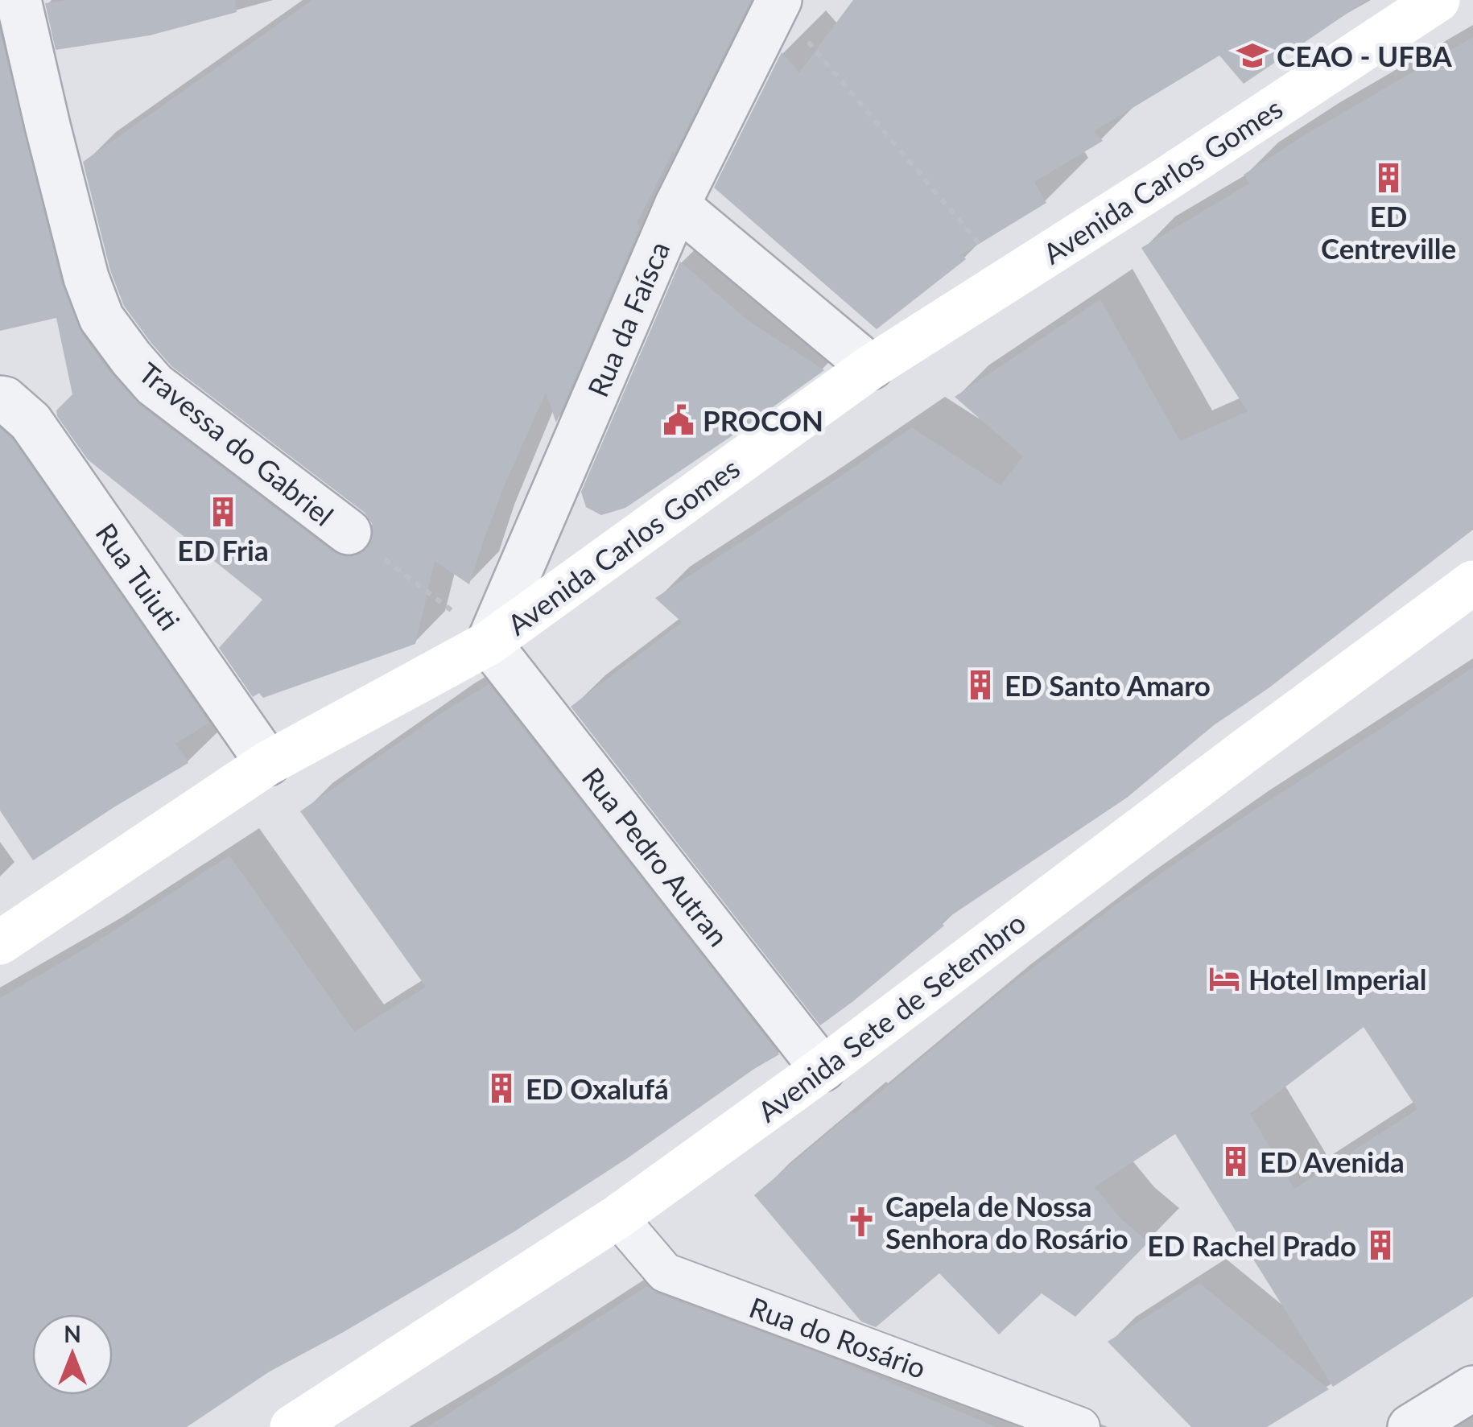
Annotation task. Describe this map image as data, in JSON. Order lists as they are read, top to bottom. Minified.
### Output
{"streets":{"main road":["Avenida Carlos Gomes","Avenida Sete de Setembro"],"street":["Rua da Faísca","Travessa do Gabriel","Rua Tuiuti","Rua Pedro Autran","Rua do Rosário"]},"crossings":[["Avenida Carlos Gomes","Rua da Faísca"],["Avenida Carlos Gomes","Travessa do Gabriel"],["Avenida Carlos Gomes","Rua Tuiuti"],["Avenida Carlos Gomes","Rua Pedro Autran"],["Rua da Faísca","Travessa do Gabriel"],["Rua da Faísca","Rua Pedro Autran"],["Travessa do Gabriel","Rua Pedro Autran"],["Rua Pedro Autran","Avenida Sete de Setembro"],["Avenida Sete de Setembro","Rua do Rosário"]],"places":{"school or university":["CEAO - UFBA"],"building":["ED Centreville","ED Fria","ED Santo Amaro","ED Oxalufá","ED Avenida","ED Rachel Prado"],"public building":["PROCON"],"hotel":["Hotel Imperial"],"church":["Capela de Nossa Senhora do Rosário"]},"north":"top"}
